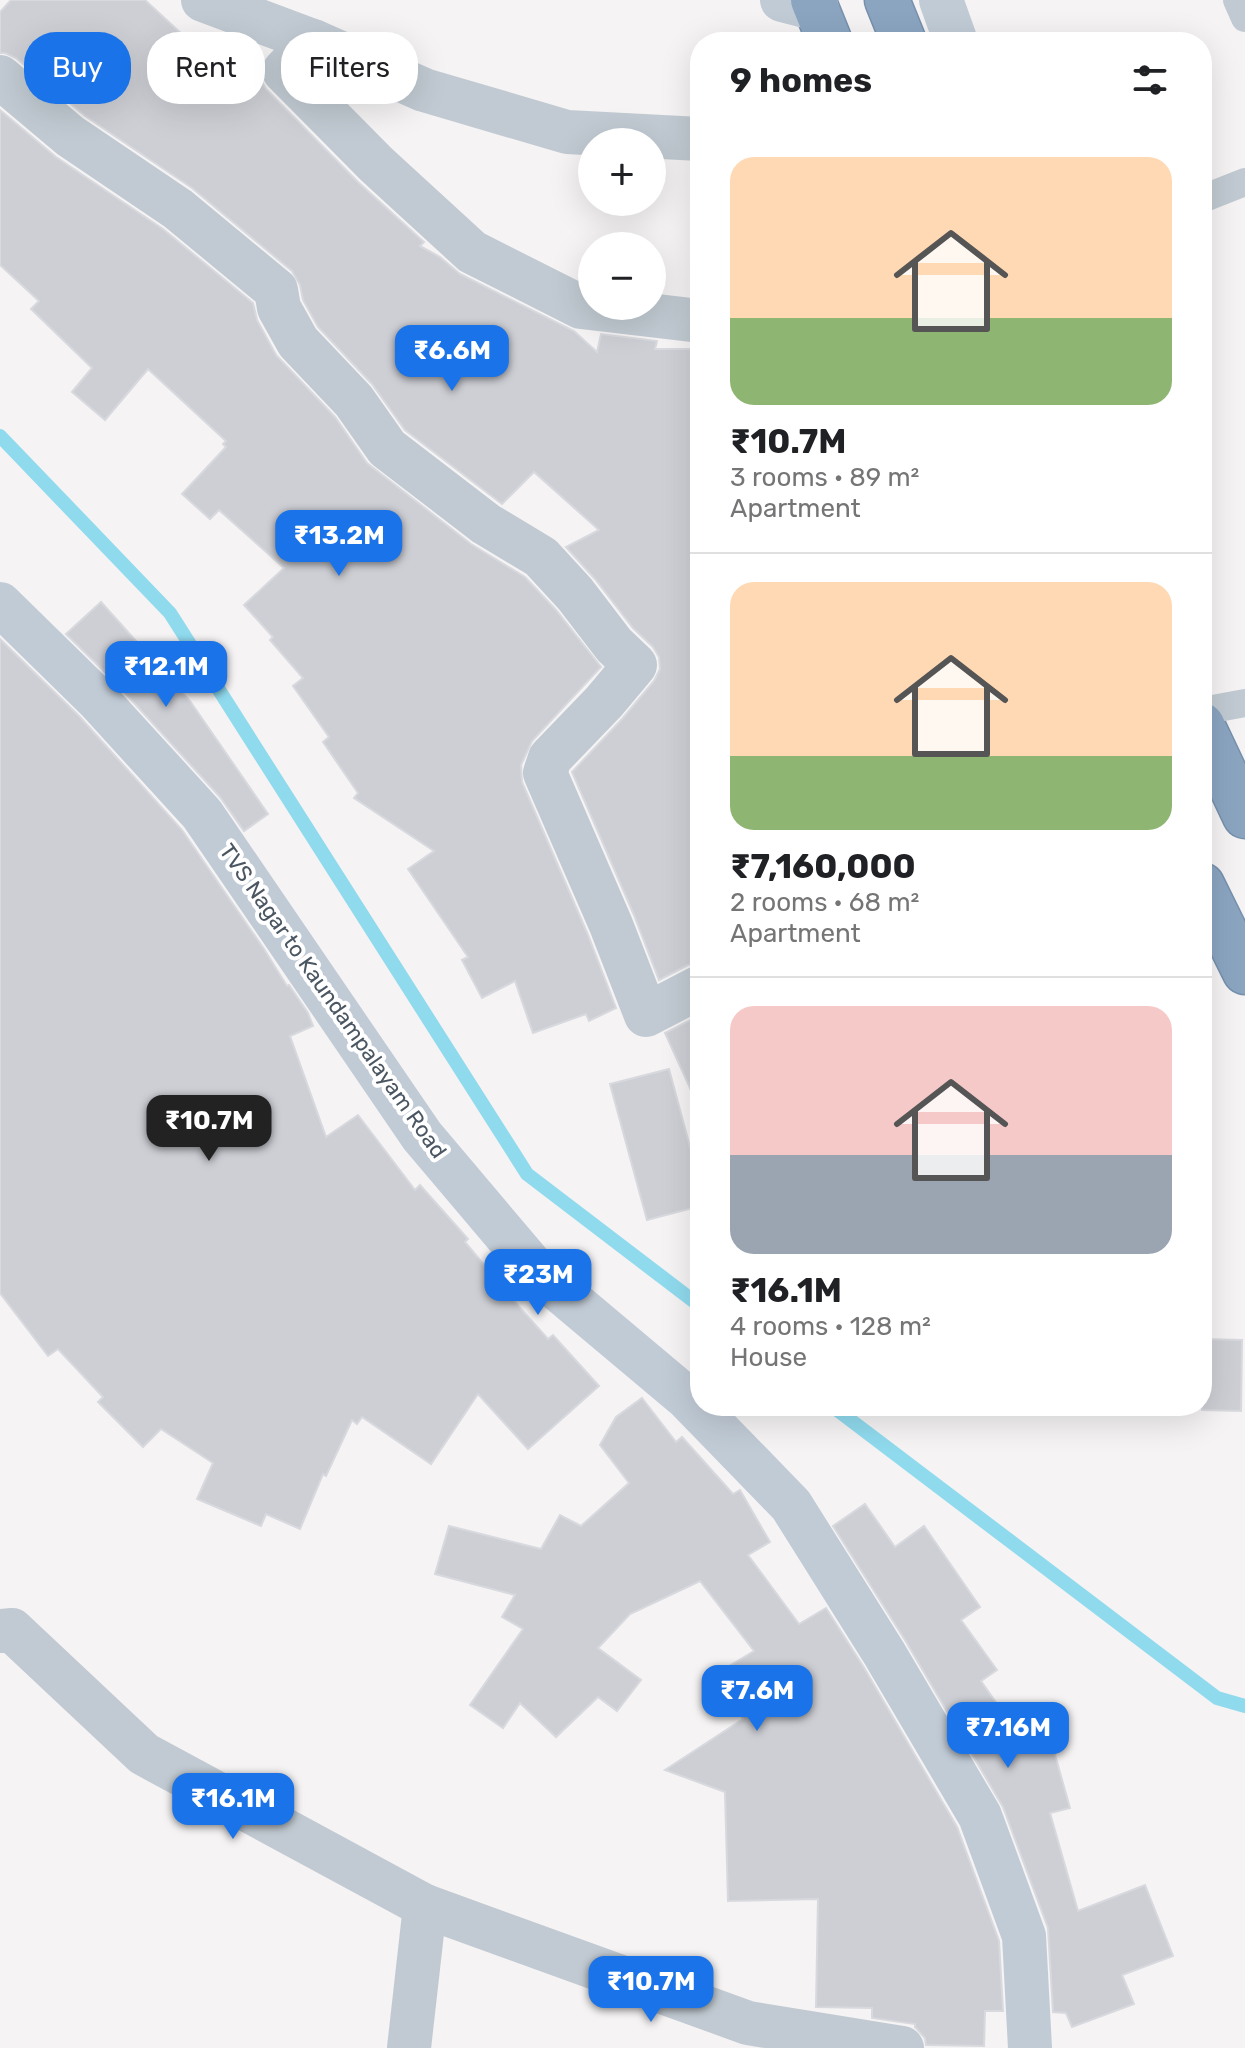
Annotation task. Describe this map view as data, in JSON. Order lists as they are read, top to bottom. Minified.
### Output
{"streets":{"street":["TVS Nagar to Kaundampalayam Road"]},"page":{"chip":["Buy","Rent","Filters"],"heading":"9 homes","map_buttons":["+","−"],"list":[{"name":"₹10.7M","note":"3 rooms · 89 m² · Apartment"},{"name":"₹7,160,000","note":"2 rooms · 68 m² · Apartment"},{"name":"₹16.1M","note":"4 rooms · 128 m² · House"}],"price":["₹6.6M","₹13.2M","₹12.1M","₹10.7M","₹23M","₹7.6M","₹7.16M","₹16.1M","₹10.7M"]}}
